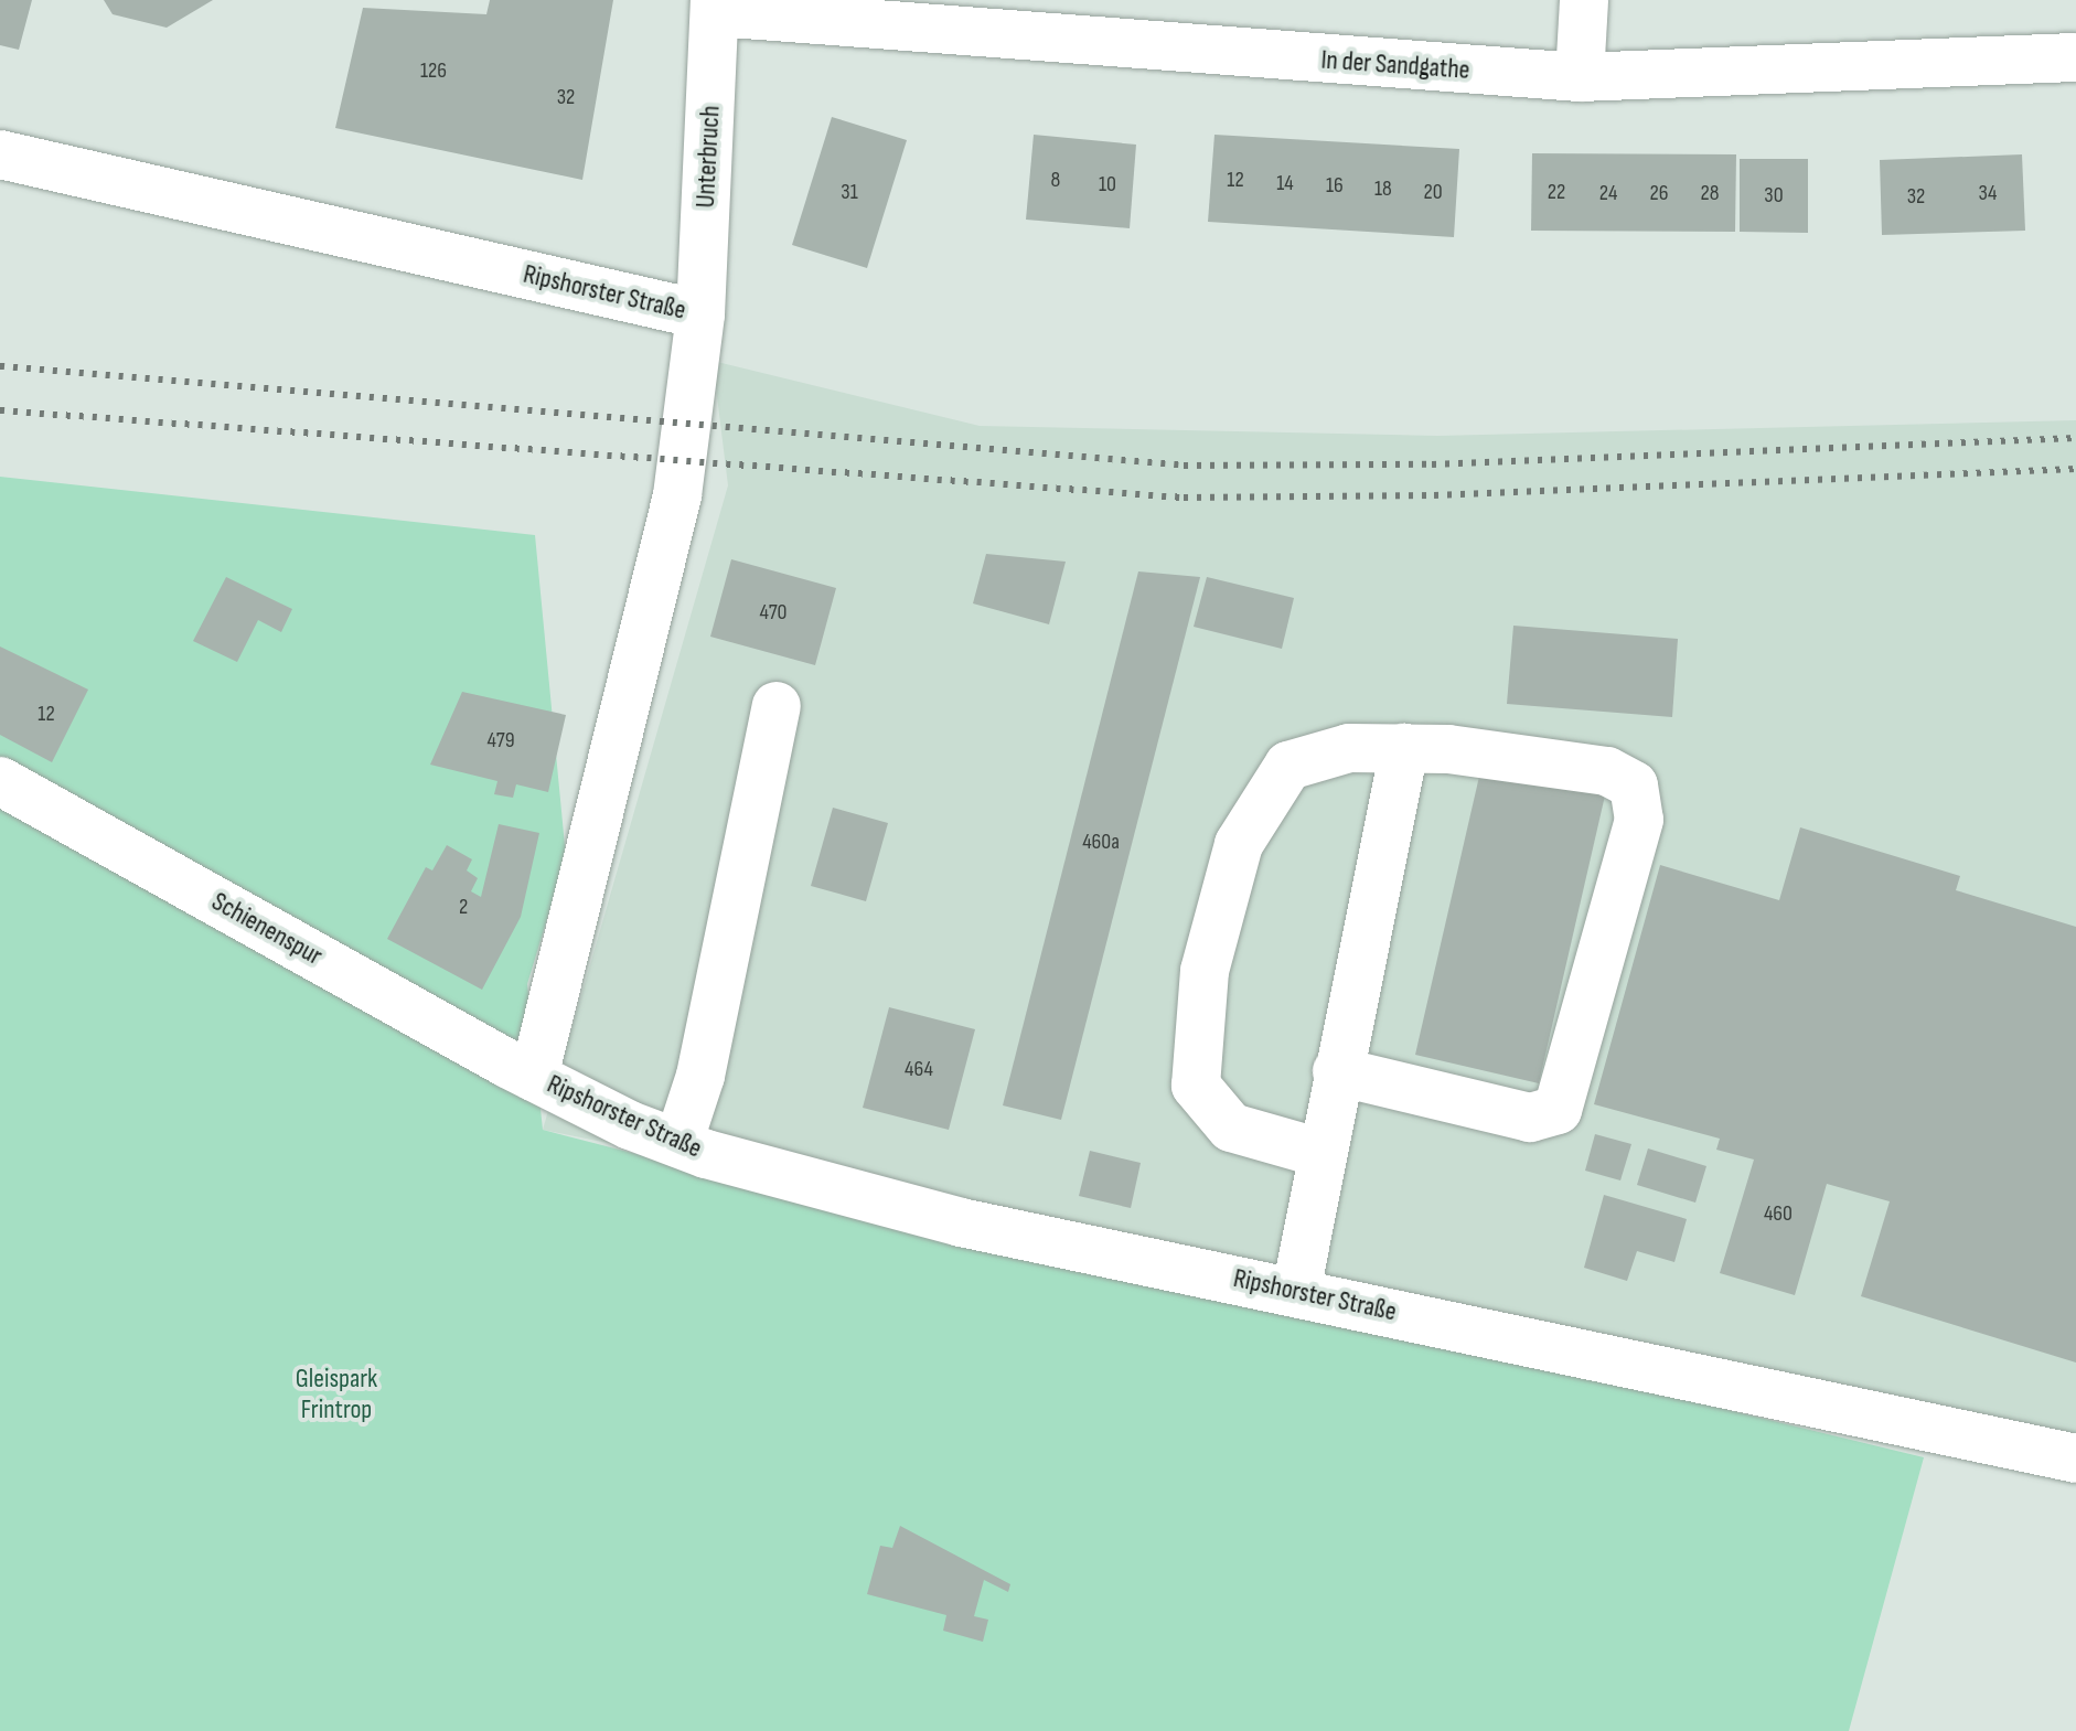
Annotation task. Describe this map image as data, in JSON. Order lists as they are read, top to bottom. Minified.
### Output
{"streets":{"street":["In der Sandgathe","Unterbruch","Ripshorster Straße","Schienenspur"]},"crossings":[["In der Sandgathe","Unterbruch"],["Unterbruch","Ripshorster Straße"],["Ripshorster Straße","Schienenspur"]],"parks":["Gleispark Frintrop"],"house_numbers":["126","32","8","12","14","10","16","18","31","20","22","24","26","28","34","30","32","470","12","479","460a","2","464","460"]}
